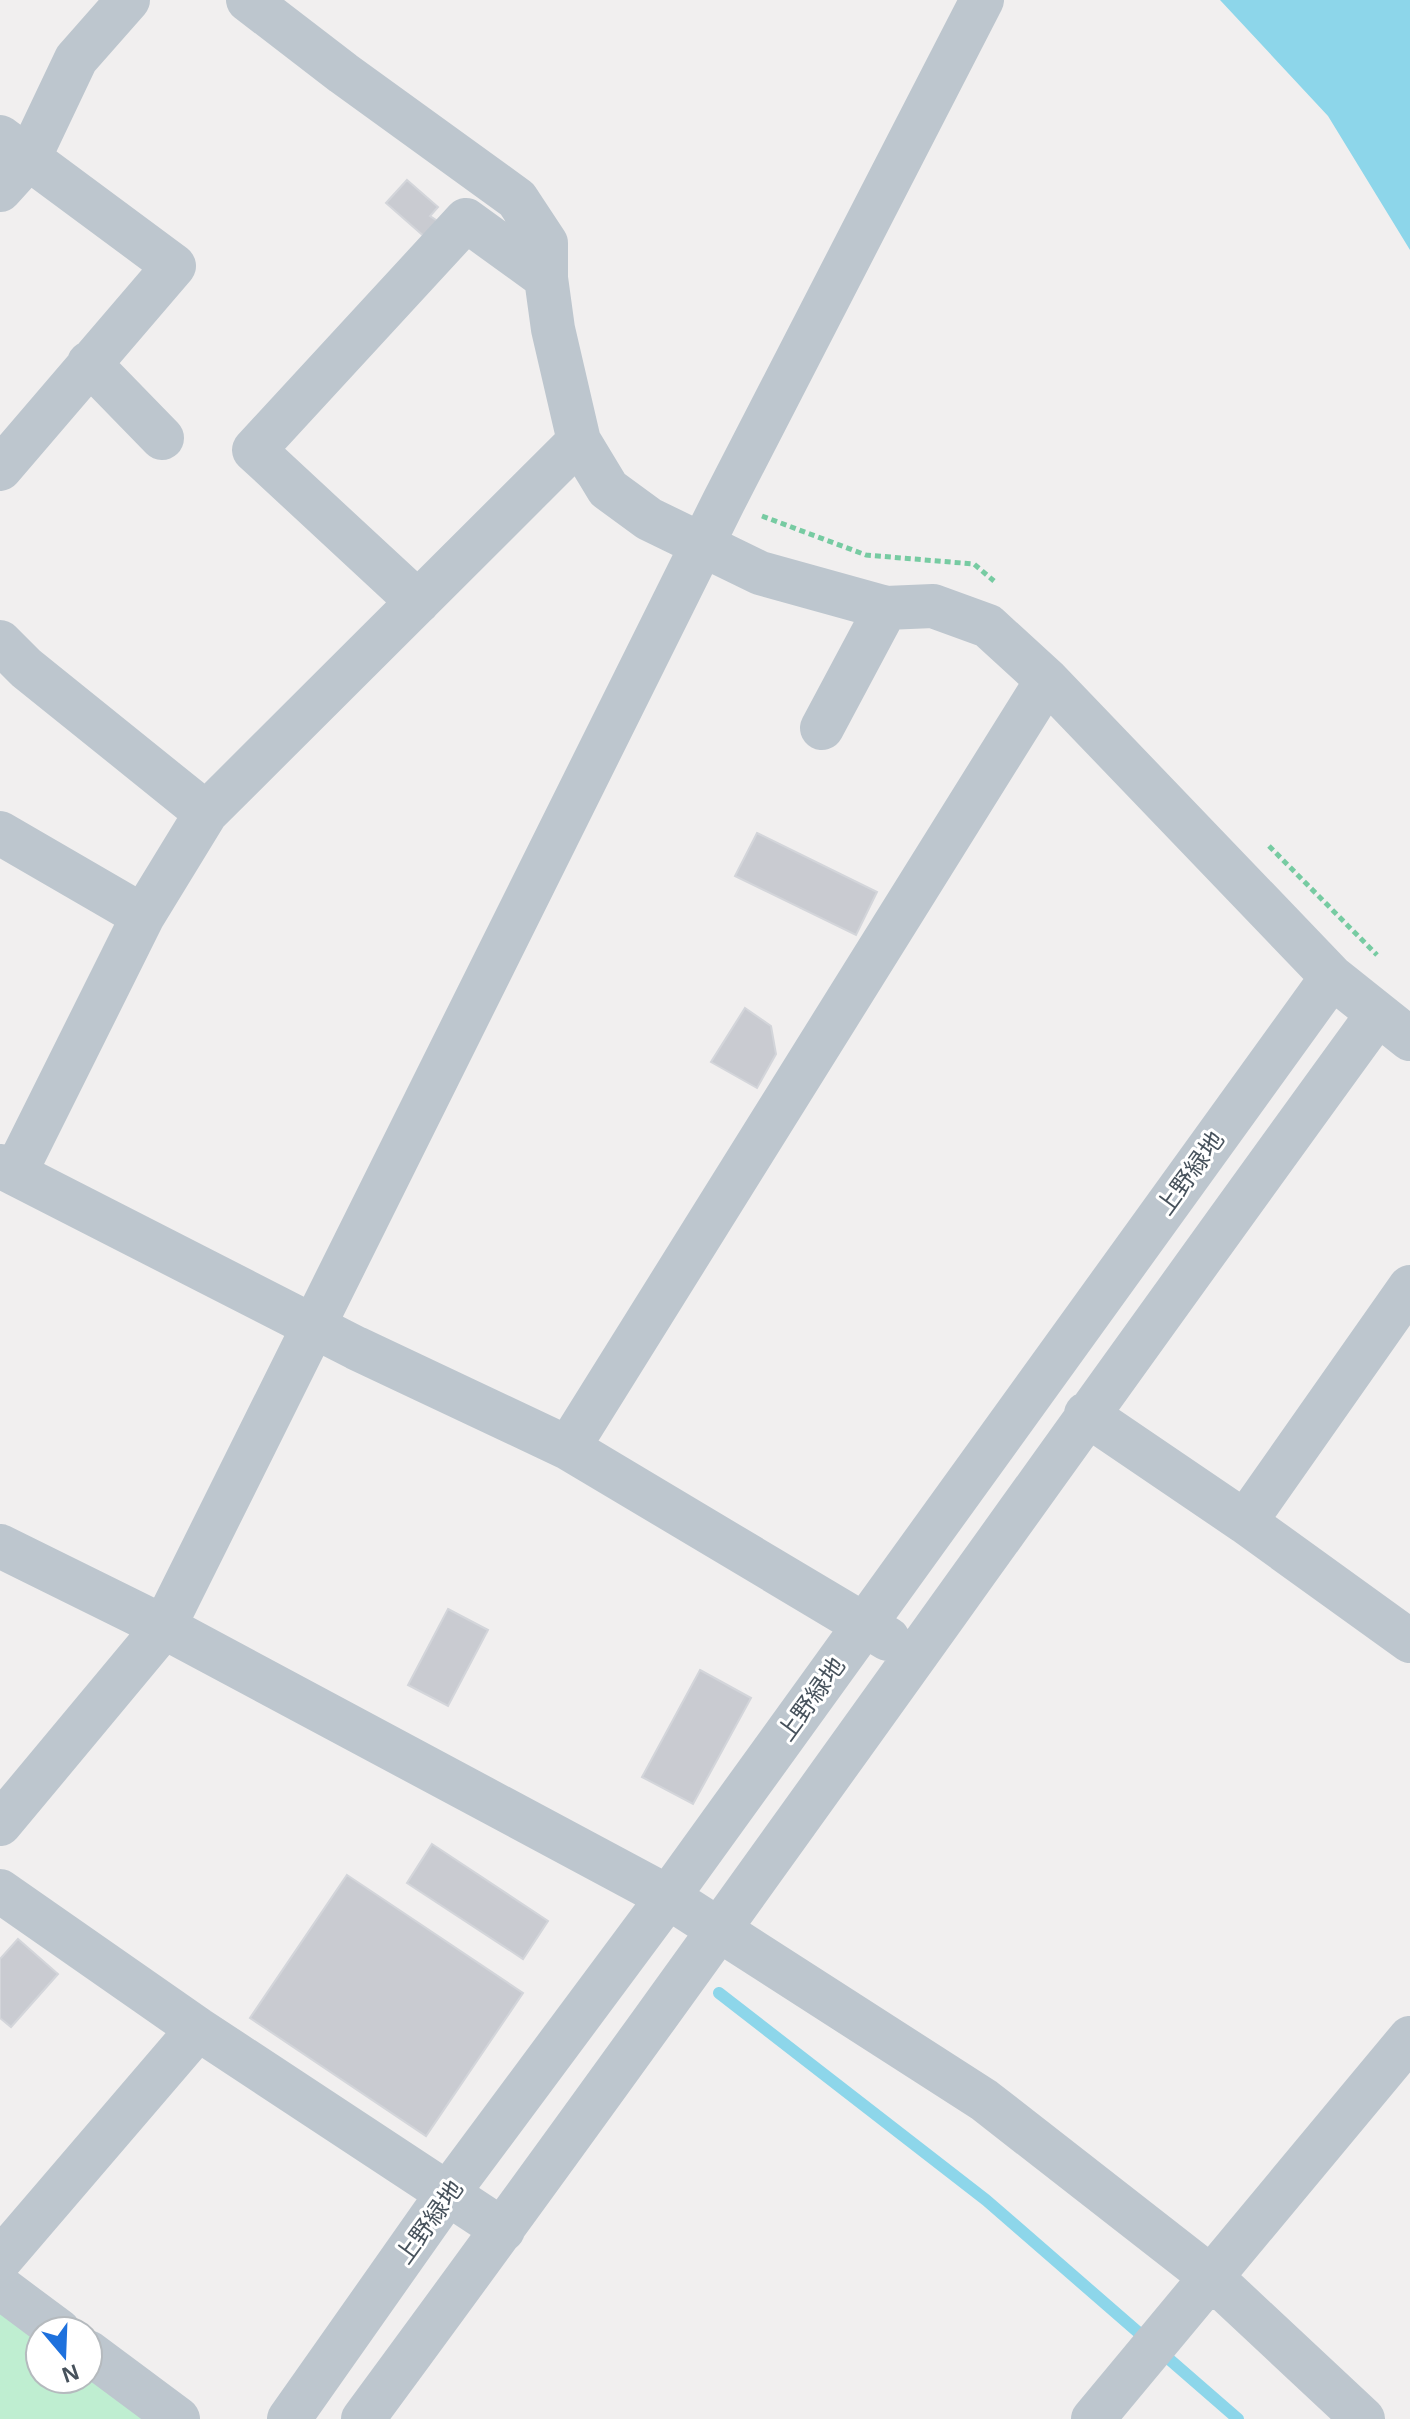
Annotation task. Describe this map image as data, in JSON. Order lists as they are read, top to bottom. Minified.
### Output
{"streets":{"street":["上野緑地"]},"north":"bottom"}
